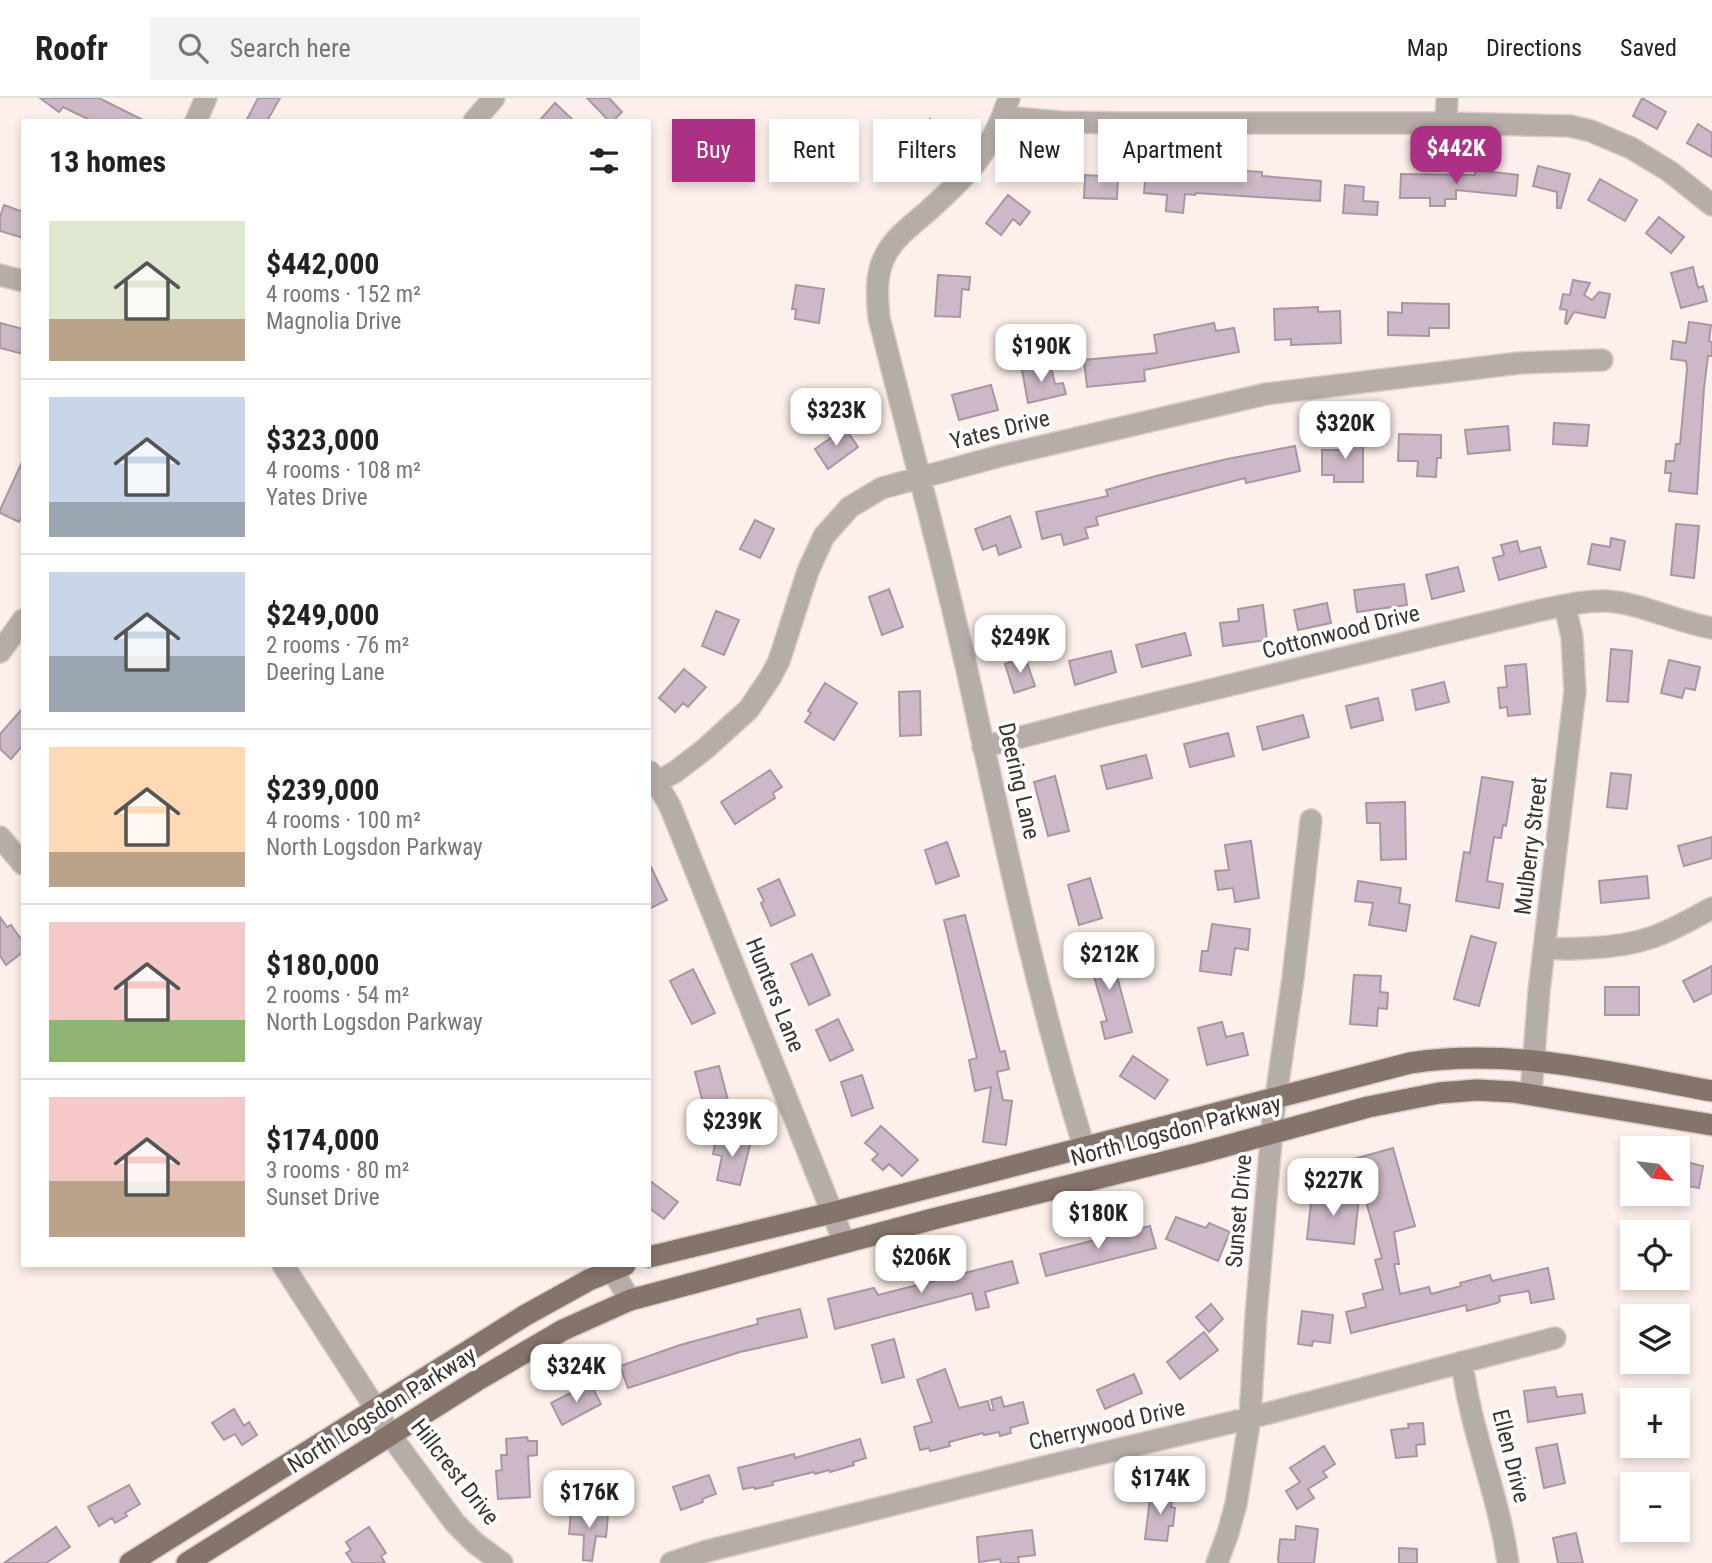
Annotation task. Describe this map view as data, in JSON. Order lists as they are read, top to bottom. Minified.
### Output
{"streets":{"main road":["North Logsdon Parkway"],"street":["Yates Drive","Cottonwood Drive","Deering Lane","Mulberry Street","Hunters Lane","Sunset Drive","Cherrywood Drive","Ellen Drive","Hillcrest Drive"]},"crossings":[["Yates Drive","Deering Lane"],["Yates Drive","Hunters Lane"],["Cottonwood Drive","Deering Lane"],["Cottonwood Drive","Mulberry Street"],["Deering Lane","North Logsdon Parkway"],["Mulberry Street","North Logsdon Parkway"],["Hunters Lane","North Logsdon Parkway"],["North Logsdon Parkway","Sunset Drive"],["North Logsdon Parkway","Hillcrest Drive"],["Sunset Drive","Cherrywood Drive"],["Cherrywood Drive","Ellen Drive"]],"north":"bottom right","page":{"header":"Roofr","search":"Search here","nav":["Map","Directions","Saved"],"chip":["Buy","Rent","Filters","New","Apartment"],"heading":"13 homes","price":["$442K","$190K","$323K","$320K","$249K","$212K","$239K","$227K","$180K","$206K","$324K","$174K","$176K"],"list":[{"name":"$442,000","note":"4 rooms · 152 m² · Magnolia Drive"},{"name":"$323,000","note":"4 rooms · 108 m² · Yates Drive"},{"name":"$249,000","note":"2 rooms · 76 m² · Deering Lane"},{"name":"$239,000","note":"4 rooms · 100 m² · North Logsdon Parkway"},{"name":"$180,000","note":"2 rooms · 54 m² · North Logsdon Parkway"},{"name":"$174,000","note":"3 rooms · 80 m² · Sunset Drive"}],"map_buttons":["+","−"]}}
